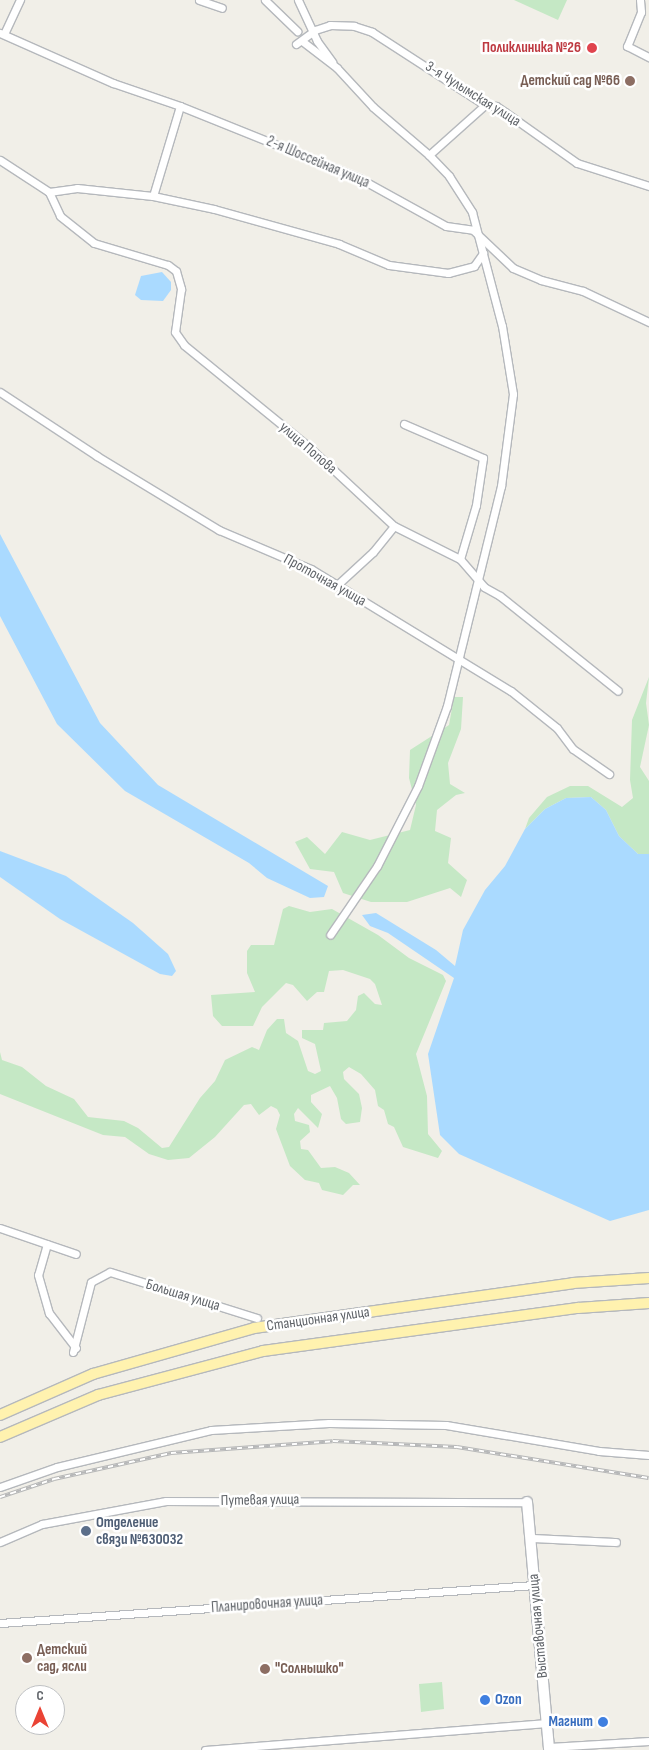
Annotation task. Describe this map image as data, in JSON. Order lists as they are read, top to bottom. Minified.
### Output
{"streets":{"main road":["Станционная улица"],"street":["3-я Чулымская улица","2-я Шоссейная улица","улица Попова","Проточная улица","Большая улица","Путевая улица","Планировочная улица","Выставочная улица"]},"crossings":[["Путевая улица","Выставочная улица"],["Планировочная улица","Выставочная улица"]],"places":["Поликлиника №26","Детский сад №66","Отделение связи №630032","Детский сад, ясли","\"Солнышко\"","Ozon","Магнит"],"north":"top"}
